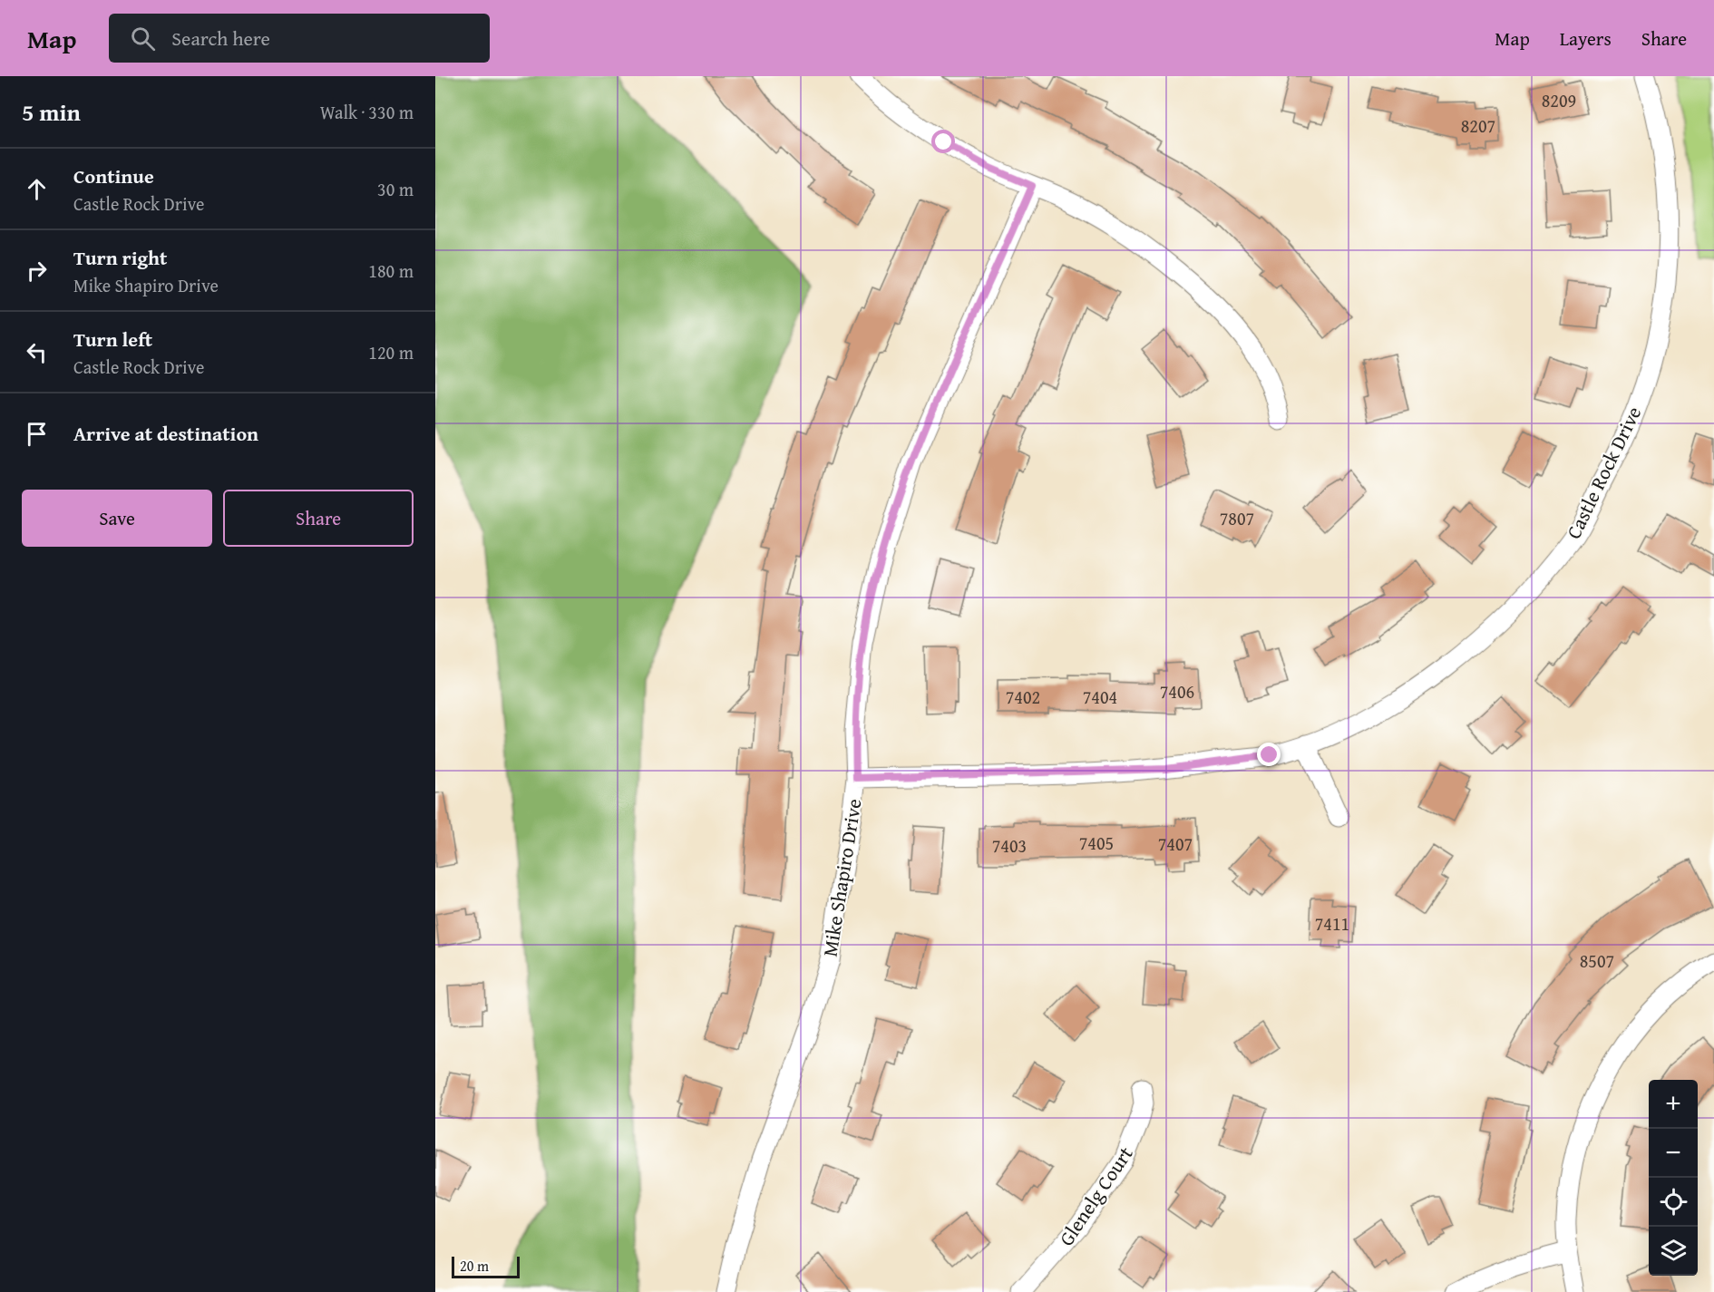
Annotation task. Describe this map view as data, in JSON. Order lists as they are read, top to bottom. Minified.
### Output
{"streets":{"street":["Castle Rock Drive","Mike Shapiro Drive","Glenelg Court"]},"crossings":[["Castle Rock Drive","Mike Shapiro Drive"]],"house_numbers":["8209","8207","7807","7406","7402","7404","7405","7407","7403","7411","8507"],"scale_bar":"20 m","page":{"header":"Map","search":"Search here","nav":["Map","Layers","Share"],"heading":["5 min","Walk · 330 m"],"list":[["Continue","Castle Rock Drive","30 m"],["Turn right","Mike Shapiro Drive","180 m"],["Turn left","Castle Rock Drive","120 m"],"Arrive at destination"],"buttons":["Save","Share"],"map_buttons":["+","−"],"scale":"20 m"}}
